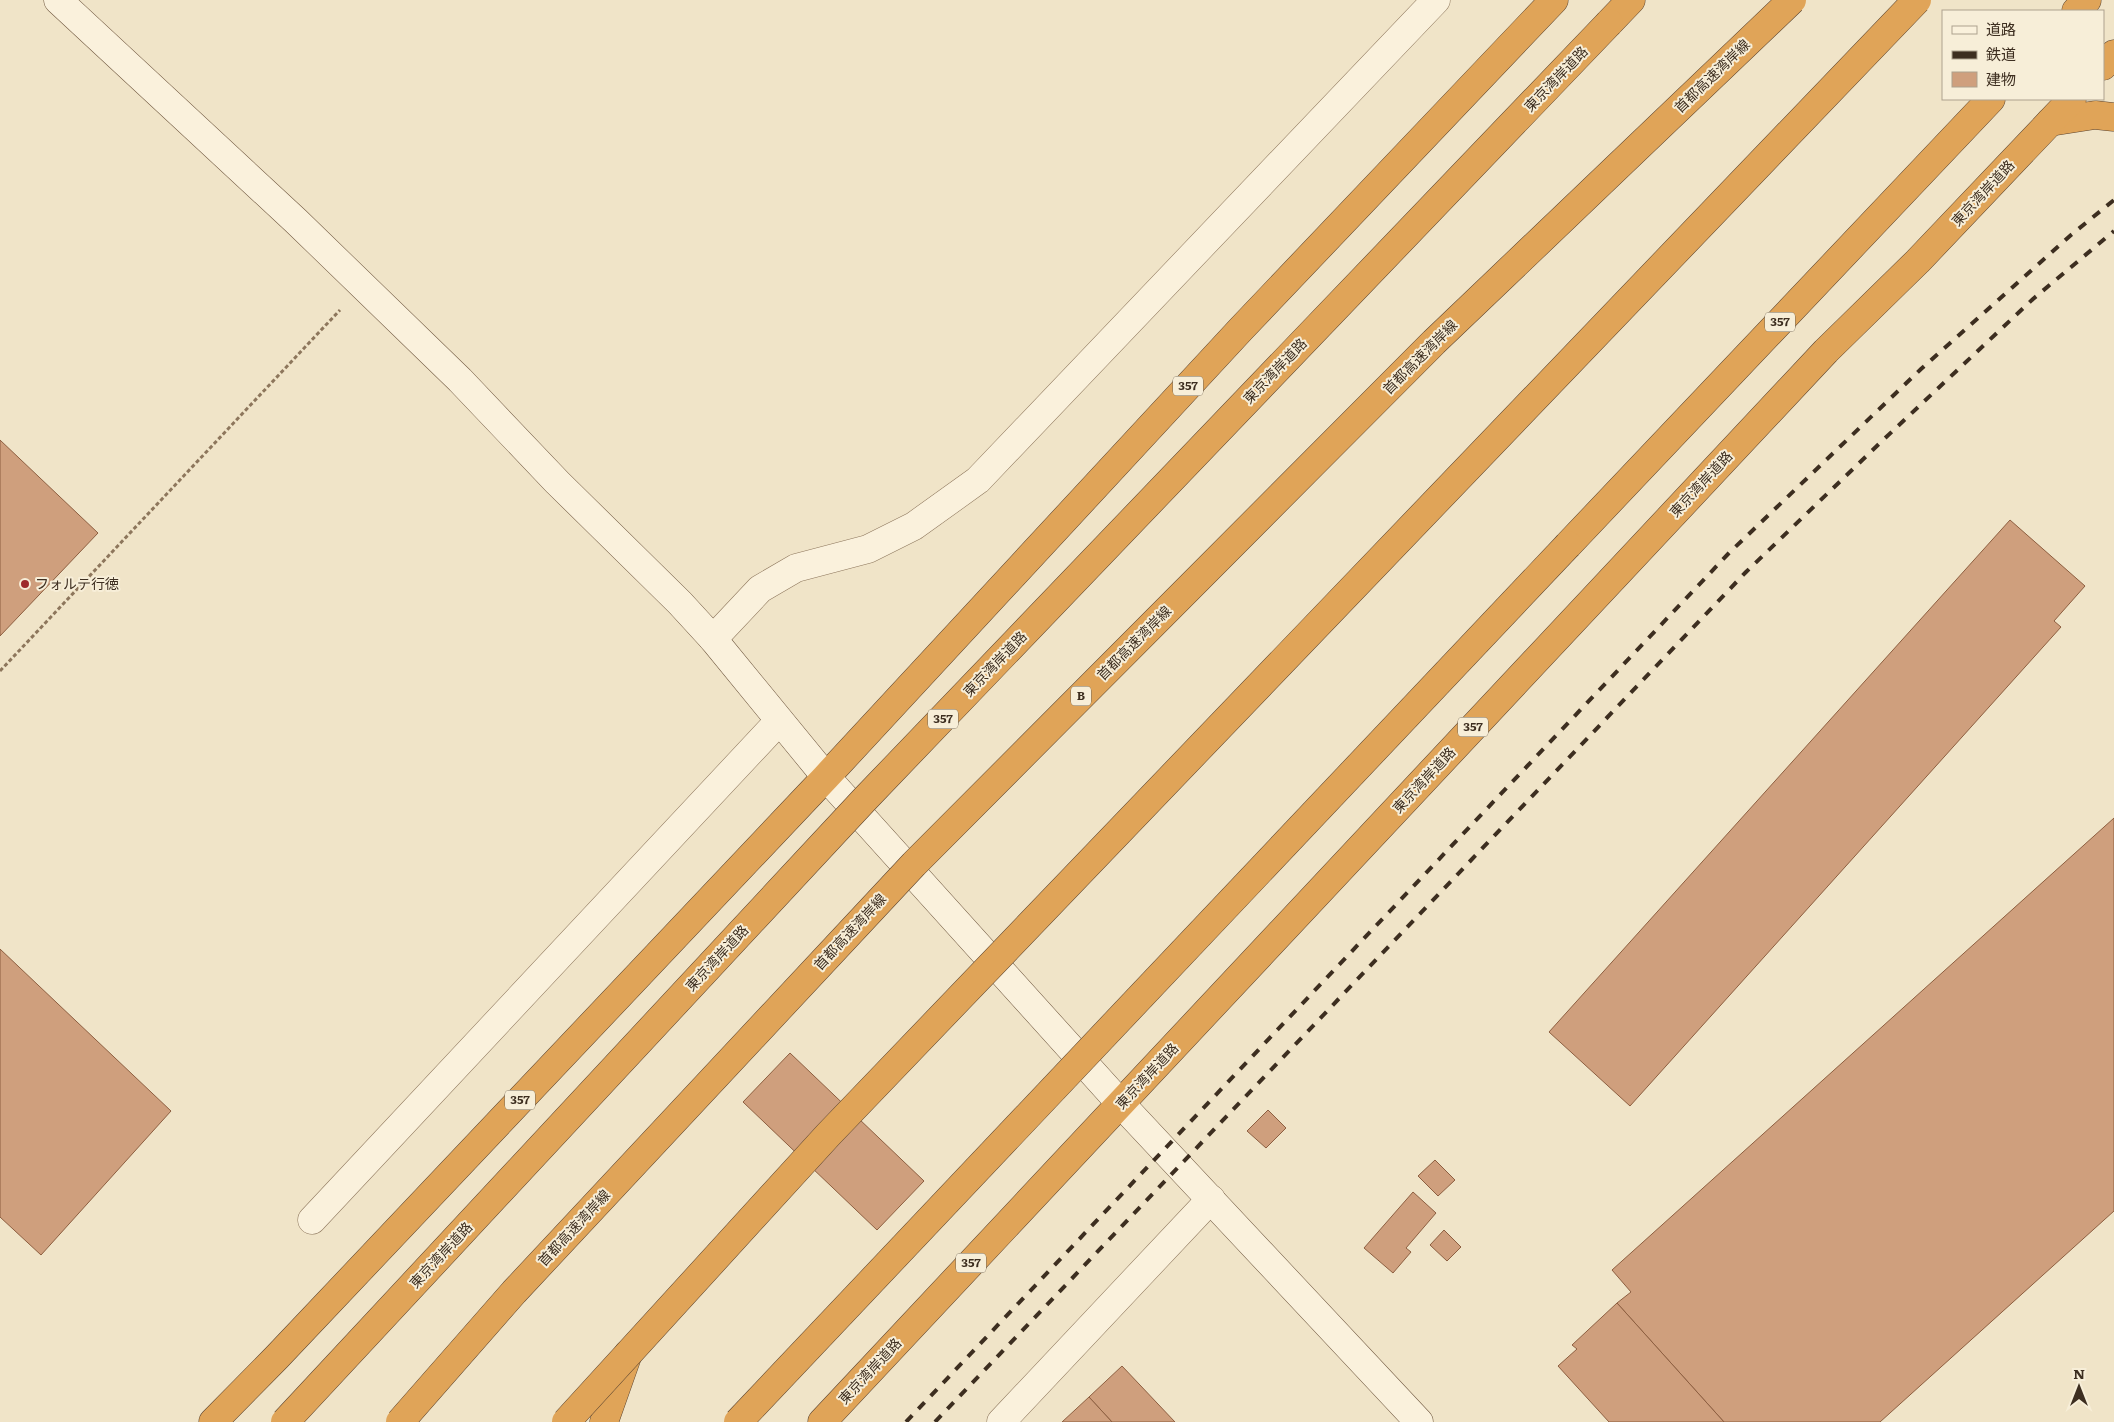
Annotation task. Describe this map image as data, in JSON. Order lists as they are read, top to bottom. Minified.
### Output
{"streets":{"highway":["首都高速湾岸線","東京湾岸道路","357","B"]},"places":["フォルテ行徳"],"legend":["道路","鉄道","建物"],"north":"top"}
